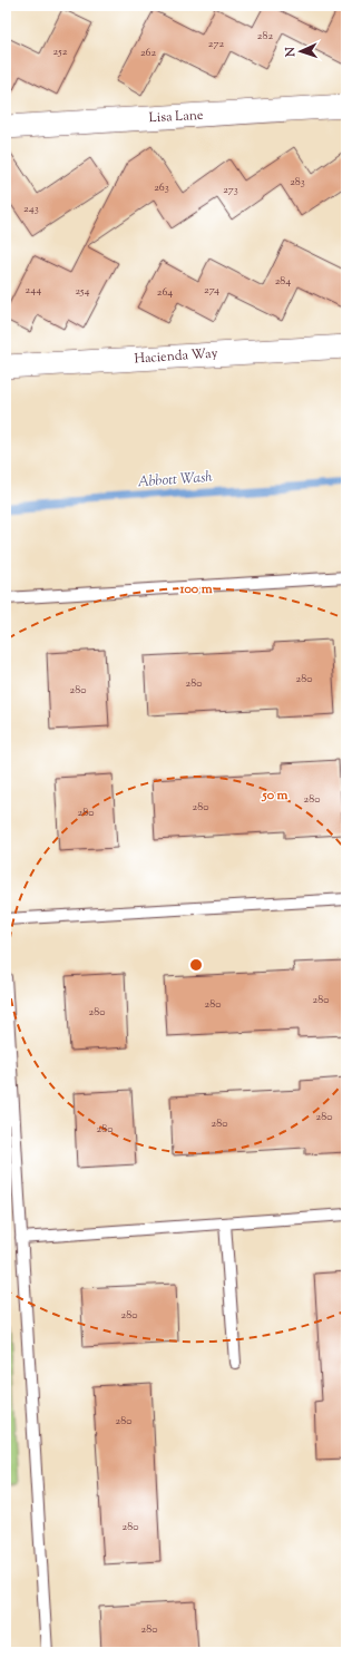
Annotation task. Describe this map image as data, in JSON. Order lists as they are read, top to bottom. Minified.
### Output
{"streets":{"street":["Lisa Lane","Hacienda Way"]},"water":["Abbott Wash"],"house_numbers":["282","272","252","262","283","263","273","243","284","244","274","254","264","280","280","280","280","280","280","280","280","280","280","280","280","280","280","280","280"],"north":"left","rings":["100 m","50 m"]}
